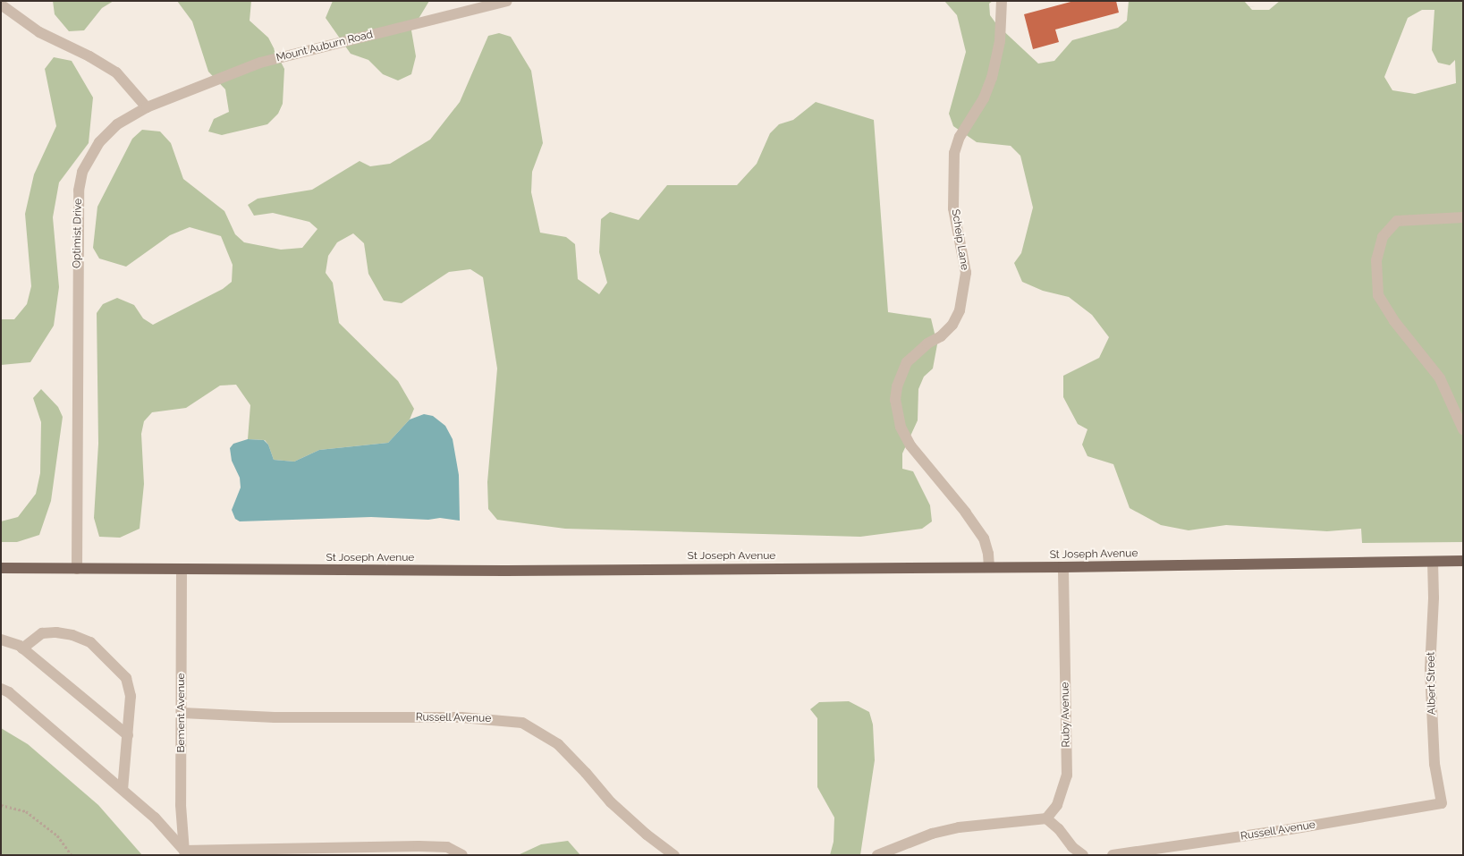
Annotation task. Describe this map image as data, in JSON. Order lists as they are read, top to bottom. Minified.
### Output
{"streets":{"main road":["St Joseph Avenue"],"street":["Mount Auburn Road","Optimist Drive","Scheip Lane","Albert Street","Bement Avenue","Ruby Avenue","Russell Avenue"]},"crossings":[["Mount Auburn Road","Optimist Drive"],["Optimist Drive","St Joseph Avenue"],["Scheip Lane","St Joseph Avenue"],["St Joseph Avenue","Albert Street"],["St Joseph Avenue","Bement Avenue"],["St Joseph Avenue","Ruby Avenue"],["Albert Street","Russell Avenue"],["Bement Avenue","Russell Avenue"]]}
